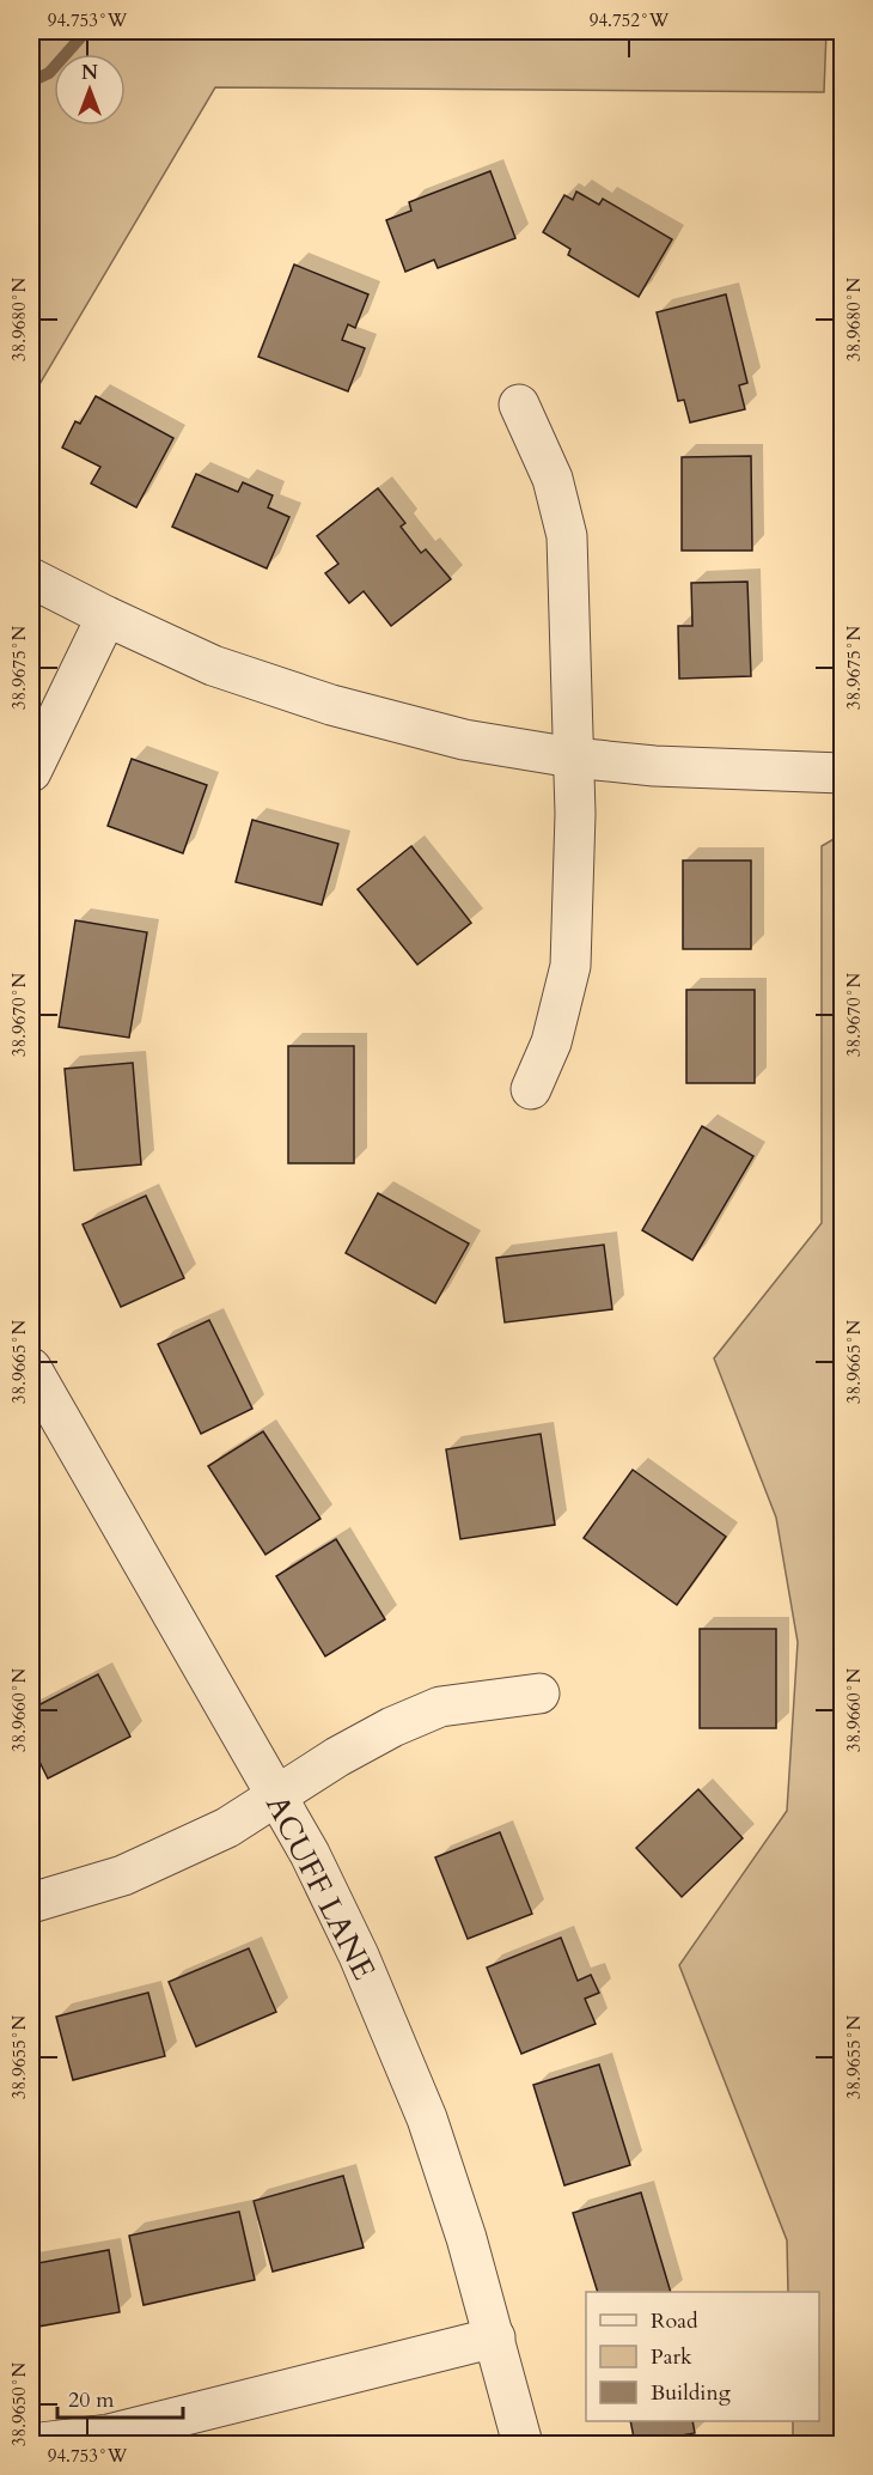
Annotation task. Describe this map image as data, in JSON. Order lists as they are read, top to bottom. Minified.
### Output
{"streets":{"street":["ACUFF LANE"]},"legend":["Road","Park","Building"],"scale_bar":"20 m","north":"top","coordinates":["94.753°W","94.752°W","38.9680°N","38.9675°N","38.9670°N","38.9665°N","38.9660°N","38.9655°N","38.9650°N"]}
